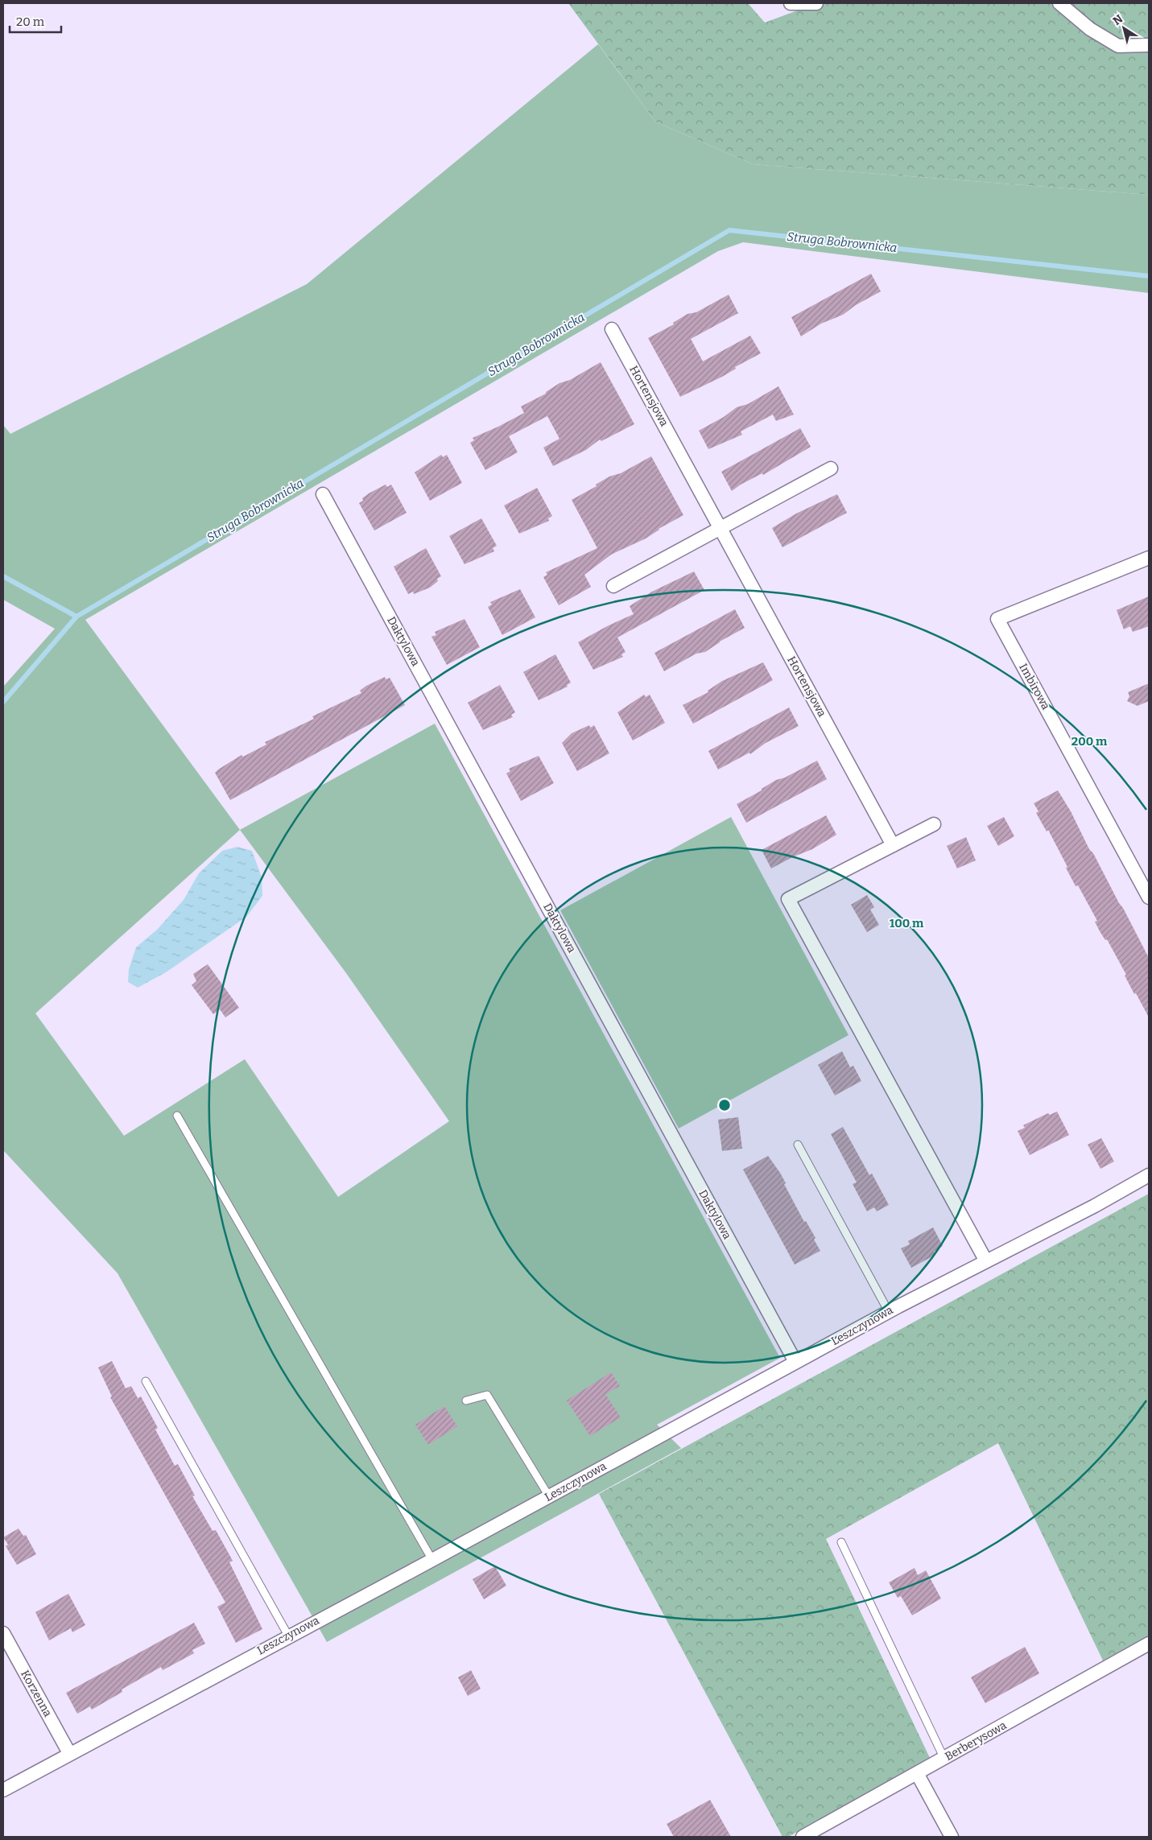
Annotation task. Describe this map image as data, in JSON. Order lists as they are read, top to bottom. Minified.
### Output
{"streets":{"street":["Hortensjowa","Daktylowa","Imbirowa","Leszczynowa","Korzenna","Berberysowa"]},"crossings":[["Daktylowa","Leszczynowa"],["Leszczynowa","Korzenna"]],"water":["Struga Bobrownicka"],"scale_bar":"20 m","north":"top left","rings":["200 m","100 m"]}
